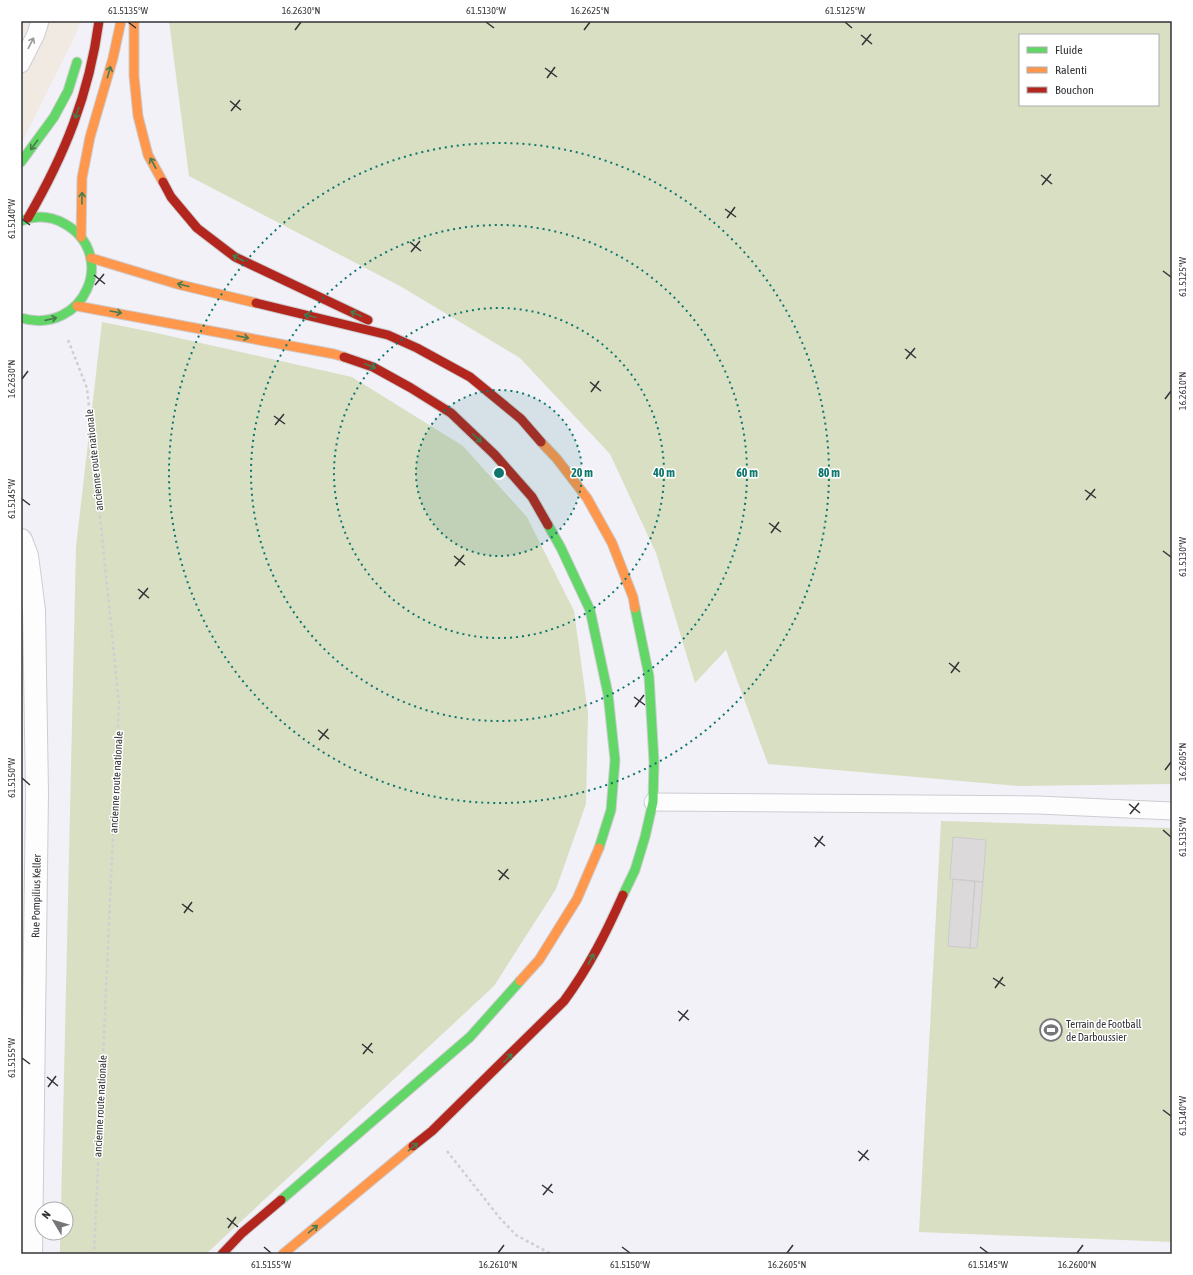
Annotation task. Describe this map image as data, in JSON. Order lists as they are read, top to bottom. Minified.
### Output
{"streets":{"street":["Rue Pompilius Keller"],"path":["ancienne route nationale"]},"places":{"sports":["Terrain de Football de Darboussier"]},"legend":["Fluide","Ralenti","Bouchon"],"north":"top left","coordinates":["61.5135°W","16.2630°N","61.5130°W","16.2625°N","61.5125°W","61.5140°W","16.2610°N","61.5145°W","16.2605°N","61.5150°W","61.5155°W","16.2600°N"],"rings":["20 m","40 m","60 m","80 m"]}
